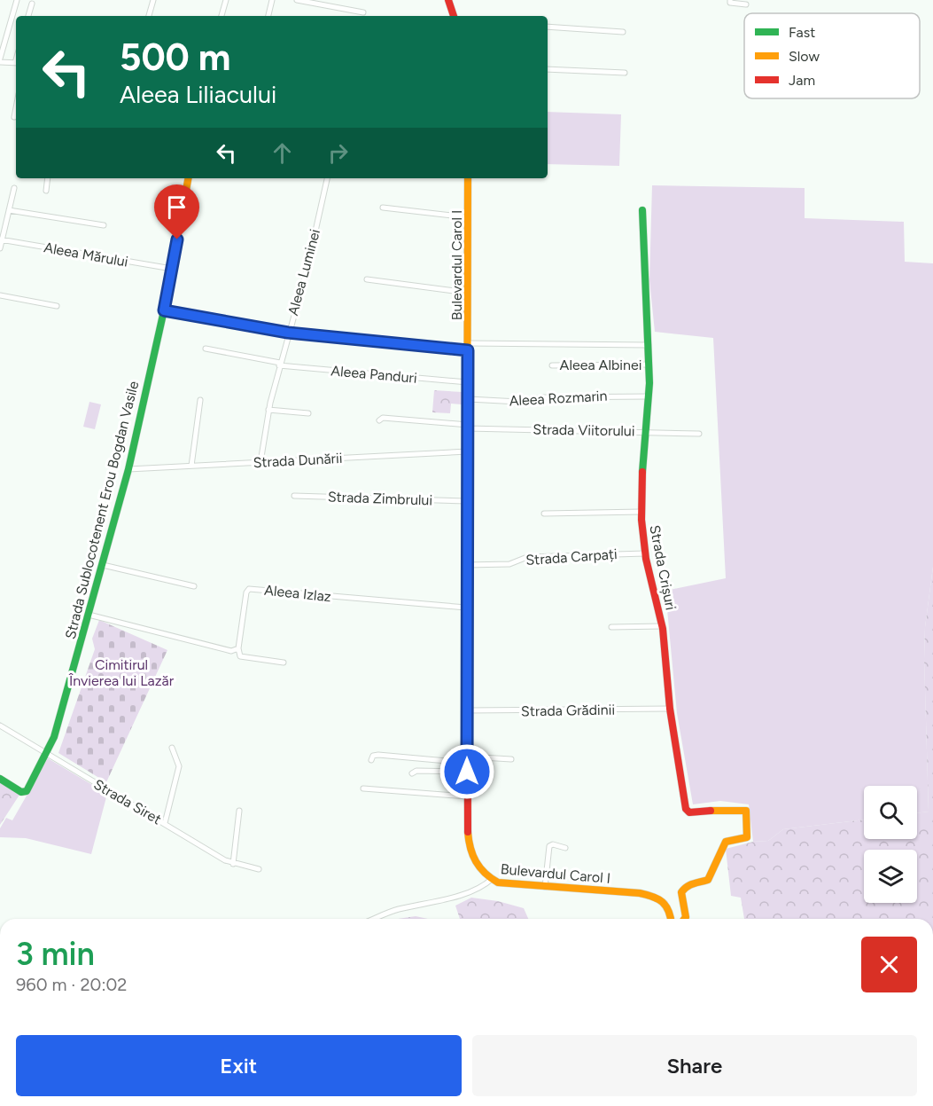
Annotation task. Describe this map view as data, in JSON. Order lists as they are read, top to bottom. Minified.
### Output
{"streets":{"street":["Aleea Mărului","Bulevardul Carol I","Aleea Luminei","Aleea Albinei","Aleea Panduri","Aleea Rozmarin","Strada Viitorului","Strada Dunării","Strada Zimbrului","Strada Sublocotenent Erou Bogdan Vasile","Strada Carpați","Strada Crișuri","Aleea Izlaz","Strada Grădinii","Strada Siret"]},"crossings":[["Aleea Mărului","Strada Sublocotenent Erou Bogdan Vasile"],["Bulevardul Carol I","Aleea Panduri"],["Bulevardul Carol I","Aleea Rozmarin"],["Bulevardul Carol I","Strada Viitorului"],["Bulevardul Carol I","Strada Dunării"],["Bulevardul Carol I","Strada Zimbrului"],["Bulevardul Carol I","Strada Carpați"],["Bulevardul Carol I","Aleea Izlaz"],["Bulevardul Carol I","Strada Grădinii"],["Aleea Luminei","Aleea Panduri"],["Aleea Luminei","Strada Dunării"],["Aleea Albinei","Strada Crișuri"],["Aleea Rozmarin","Strada Crișuri"],["Strada Viitorului","Strada Crișuri"],["Strada Dunării","Strada Sublocotenent Erou Bogdan Vasile"],["Strada Sublocotenent Erou Bogdan Vasile","Strada Siret"],["Strada Carpați","Strada Crișuri"],["Strada Crișuri","Strada Grădinii"]],"parks":["Cimitirul Învierea lui Lazăr"],"legend":["Fast","Slow","Jam"],"page":{"turn":["500 m","Aleea Liliacului"],"heading":["3 min","960 m · 20:02"],"buttons":["Exit","Share"]}}
